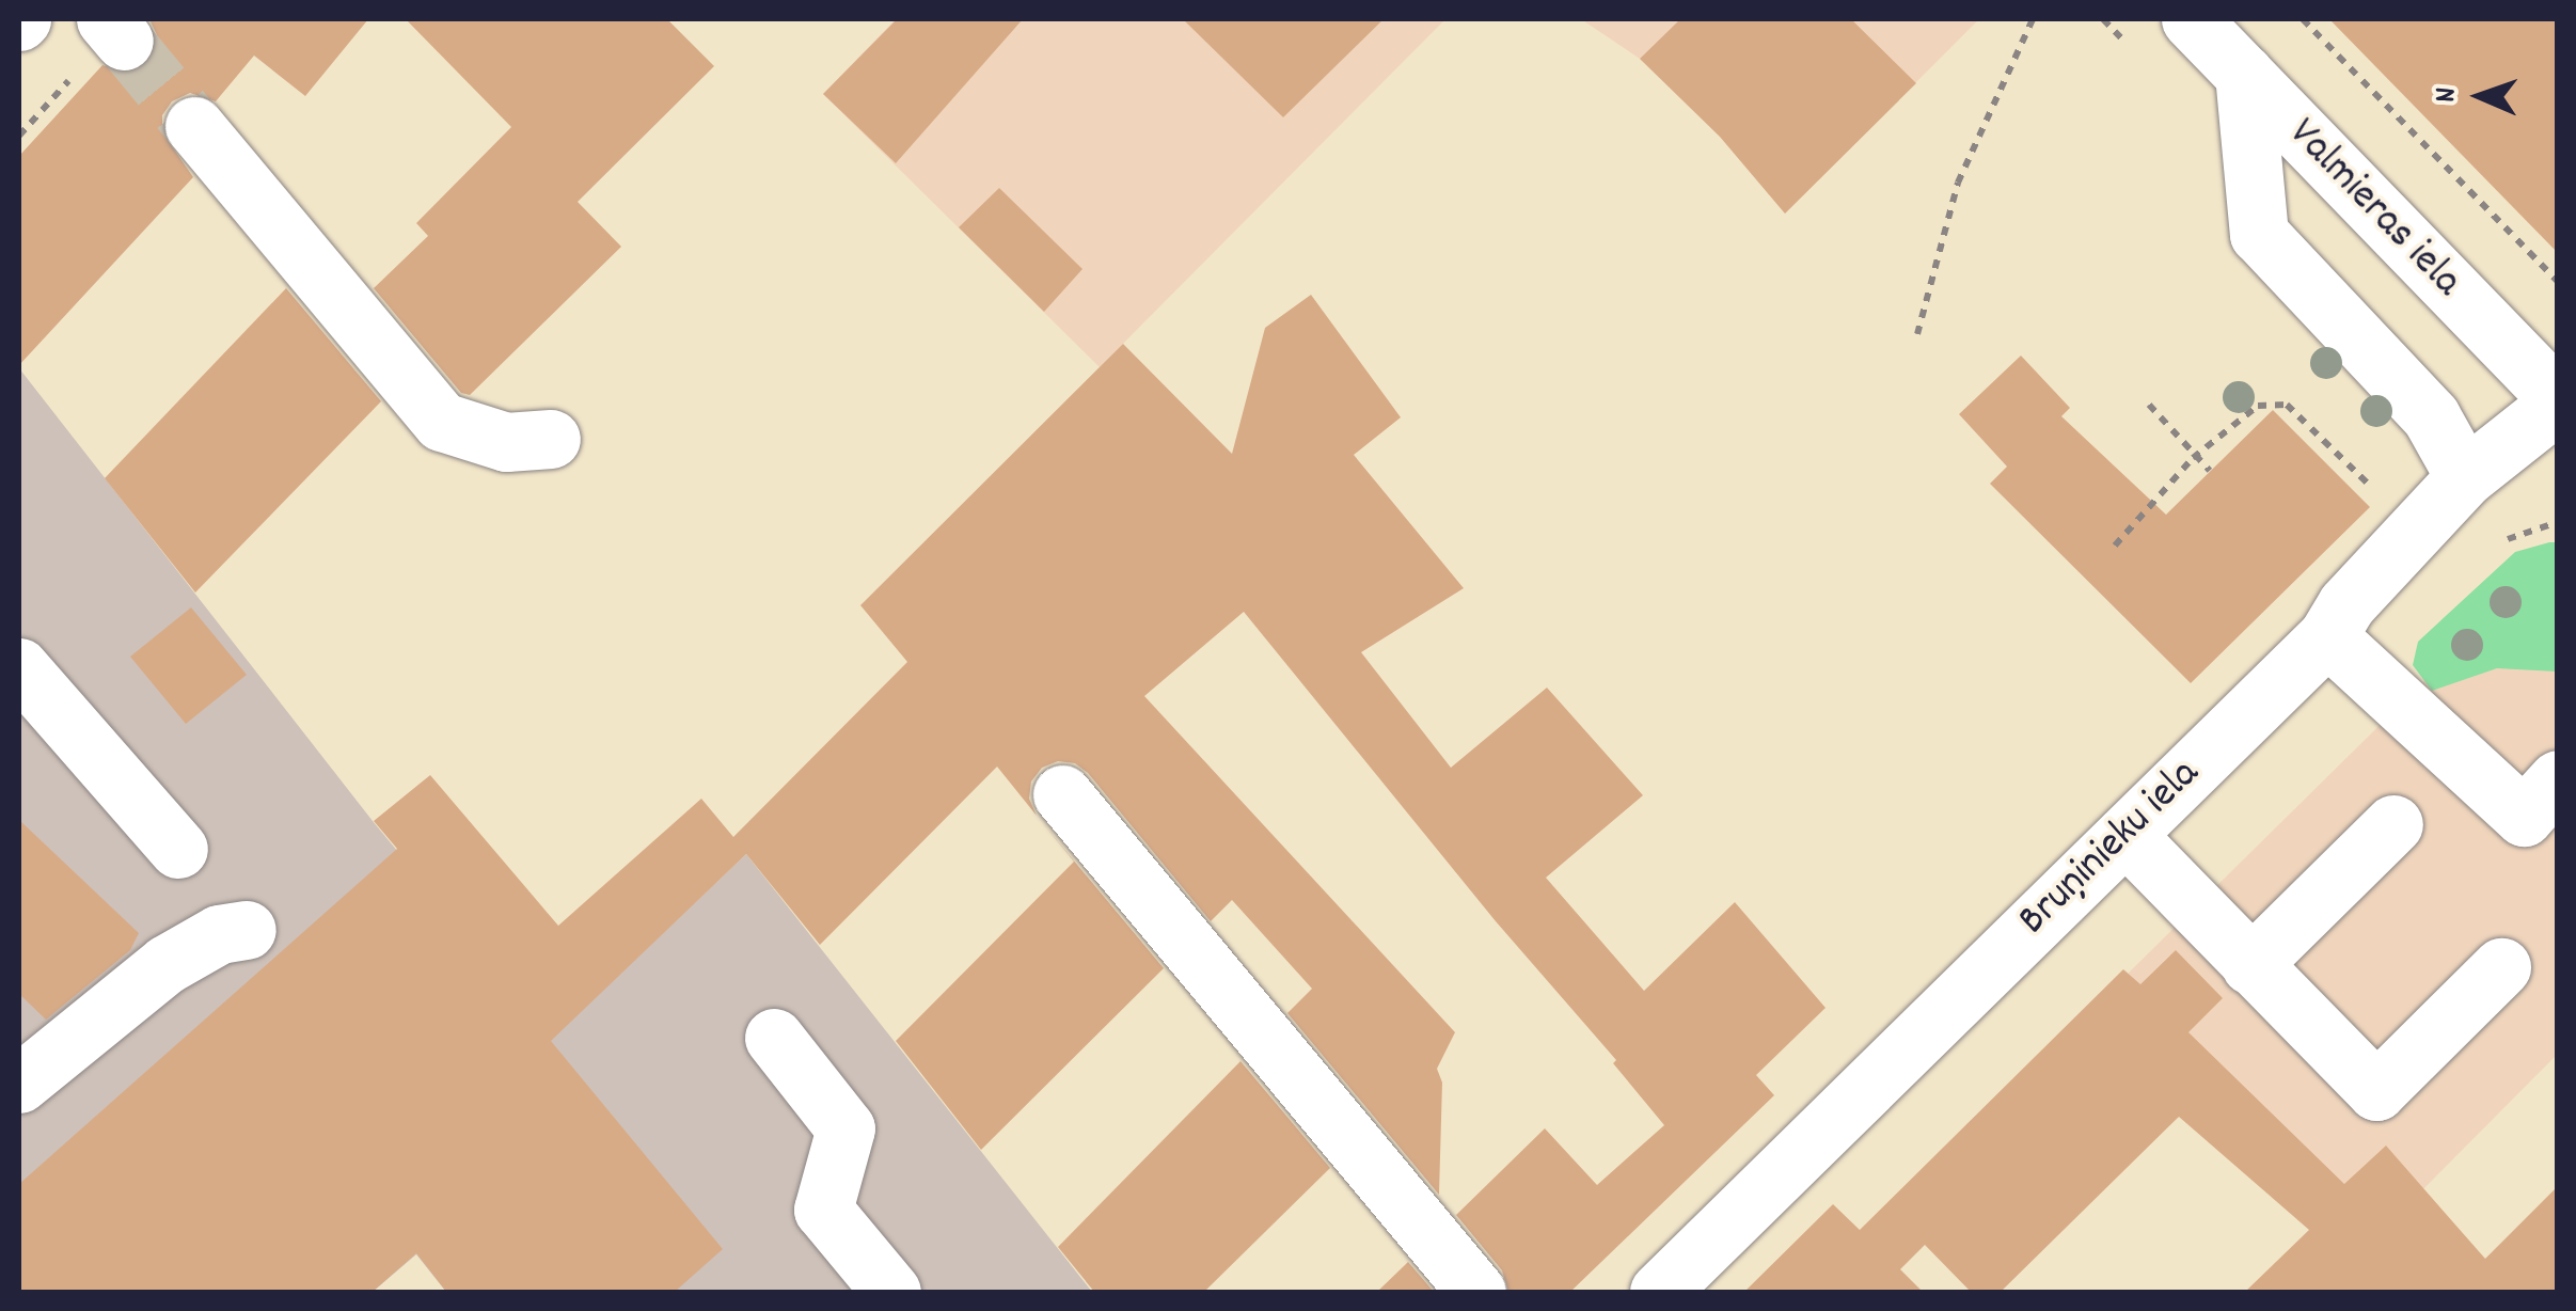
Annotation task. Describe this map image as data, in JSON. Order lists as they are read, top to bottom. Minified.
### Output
{"streets":{"street":["Valmieras iela","Bruņinieku iela"]},"crossings":[["Valmieras iela","Bruņinieku iela"]],"north":"left"}
